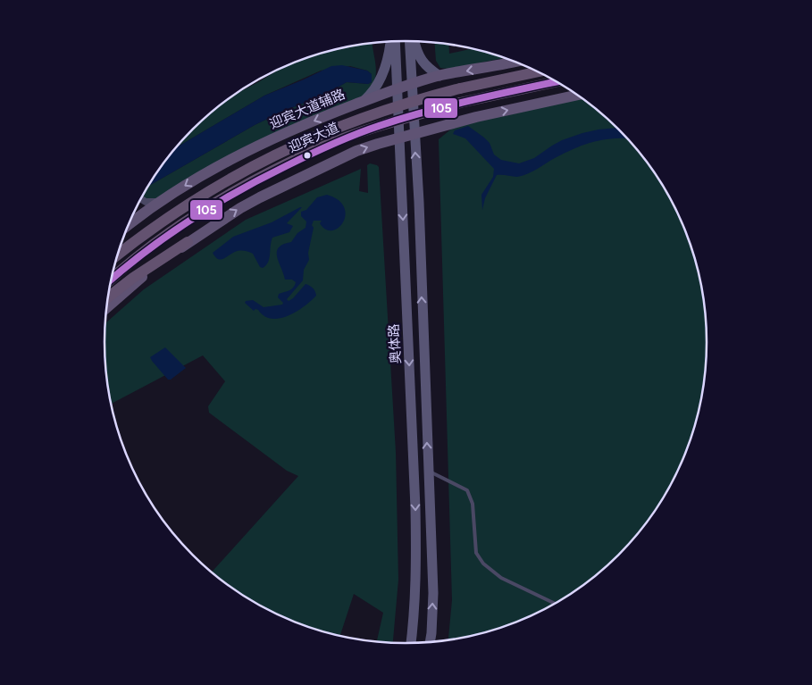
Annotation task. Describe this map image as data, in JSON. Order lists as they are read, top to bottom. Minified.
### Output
{"streets":{"highway":["迎宾大道"],"main road":["迎宾大道辅路","奥体路"]},"crossings":[["迎宾大道辅路","奥体路"]],"lines":["transit line 105"]}
